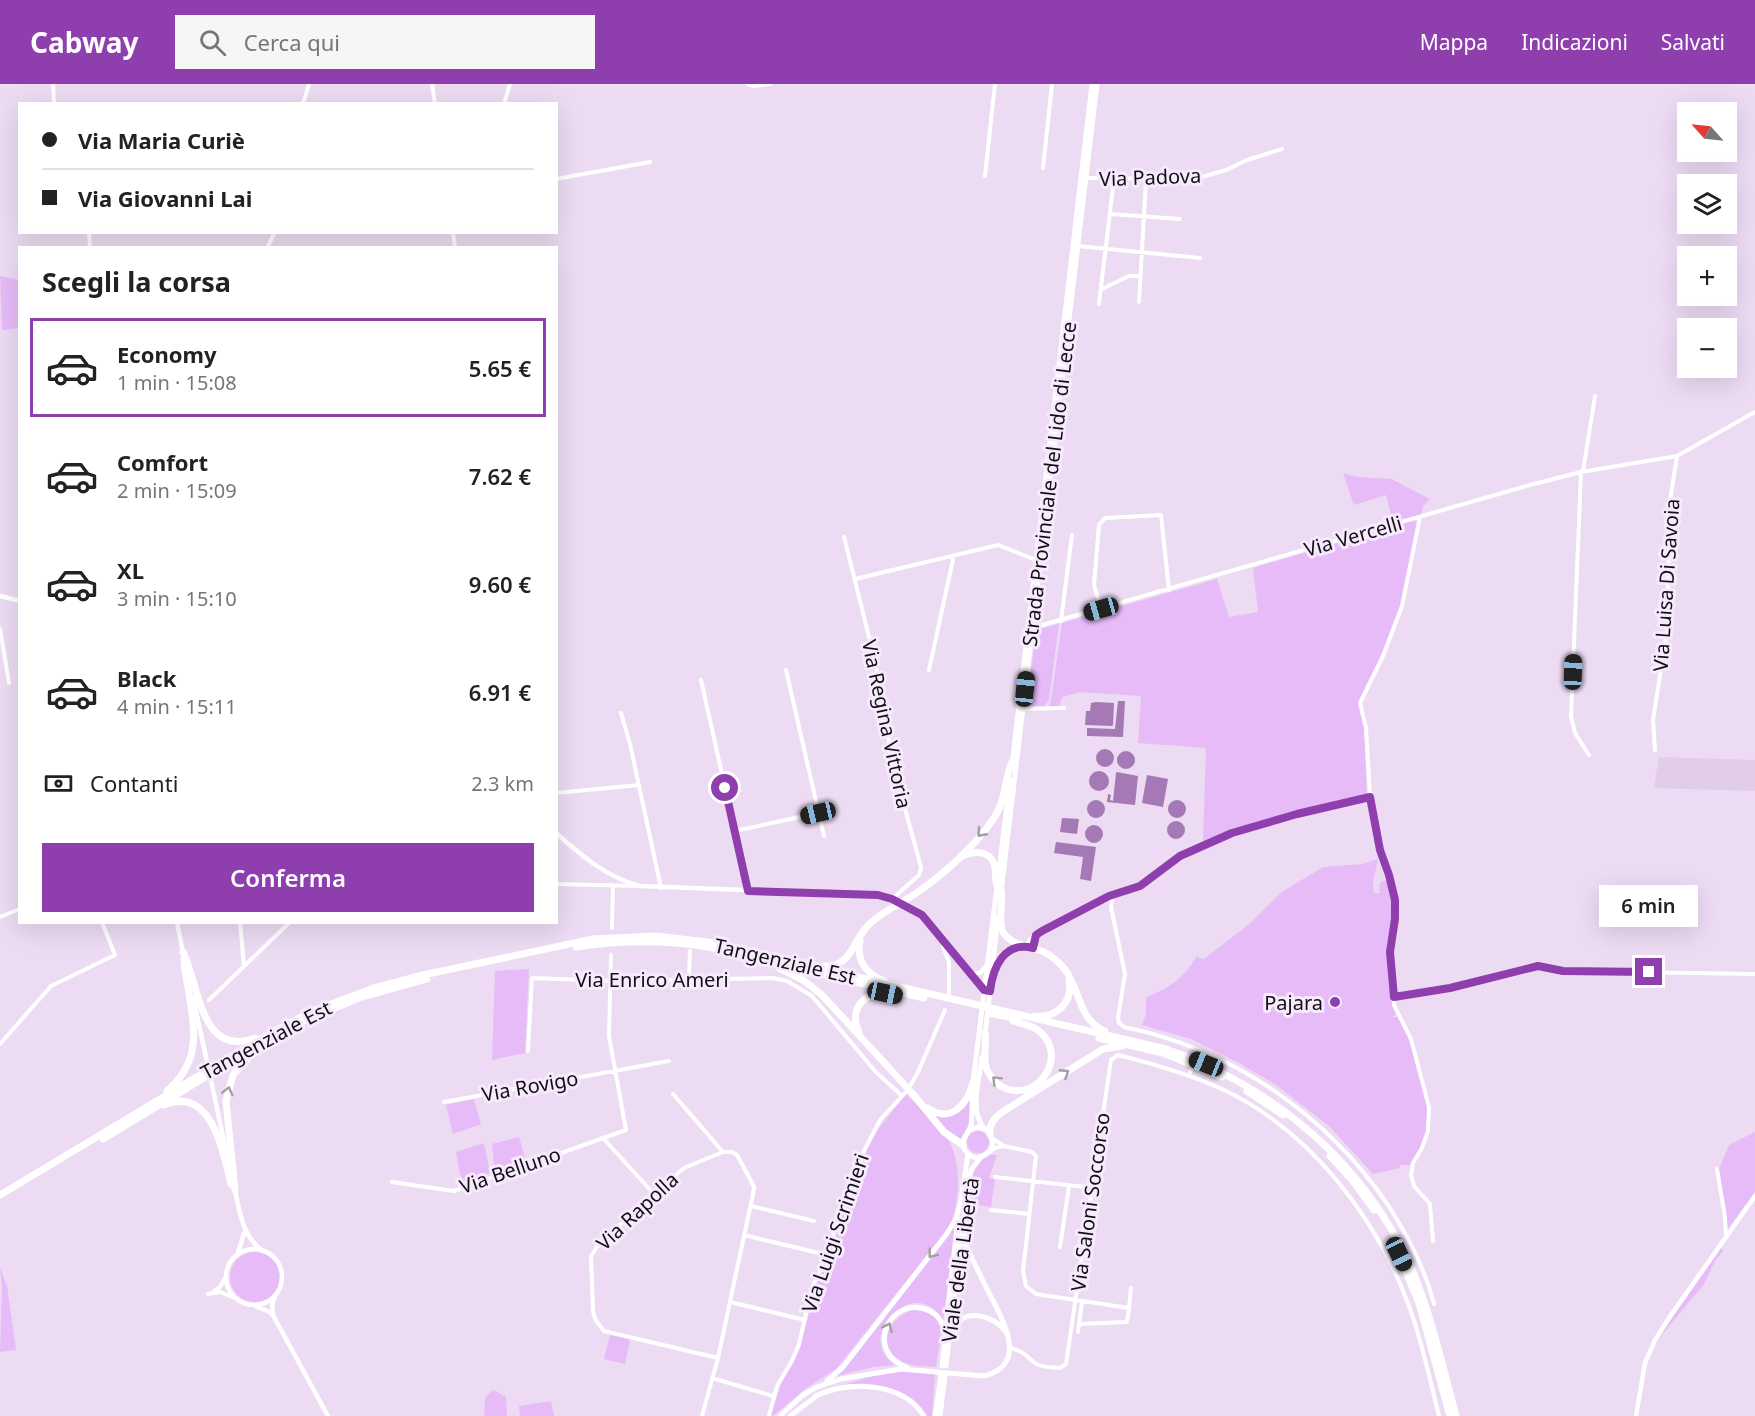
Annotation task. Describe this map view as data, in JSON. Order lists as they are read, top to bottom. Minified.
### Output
{"streets":{"highway":["Tangenziale Est"],"main road":["Strada Provinciale del Lido di Lecce","Viale della Libertà"],"street":["Via Padova","Via Vercelli","Via Luisa Di Savoia","Via Regina Vittoria","Via Enrico Ameri","Via Rovigo","Via Belluno","Via Saloni Soccorso","Via Rapolla","Via Luigi Scrimieri"]},"crossings":[["Via Padova","Strada Provinciale del Lido di Lecce"],["Strada Provinciale del Lido di Lecce","Via Vercelli"],["Strada Provinciale del Lido di Lecce","Viale della Libertà"],["Via Vercelli","Via Luisa Di Savoia"],["Via Enrico Ameri","Via Luigi Scrimieri"],["Via Rovigo","Via Belluno"]],"places":["Pajara"],"north":"top left","page":{"header":"Cabway","search":"Cerca qui","nav":["Mappa","Indicazioni","Salvati"],"map_buttons":["+","−"],"banner":["Via Maria Curiè","Via Giovanni Lai"],"heading":"Scegli la corsa","list":[{"name":"Economy","note":"1 min · 15:08","value":"5.65 €"},{"name":"Comfort","note":"2 min · 15:09","value":"7.62 €"},{"name":"XL","note":"3 min · 15:10","value":"9.60 €"},{"name":"Black","note":"4 min · 15:11","value":"6.91 €"}],"pay":["Contanti","2.3 km"],"buttons":"Conferma","bubble":"6 min"}}
